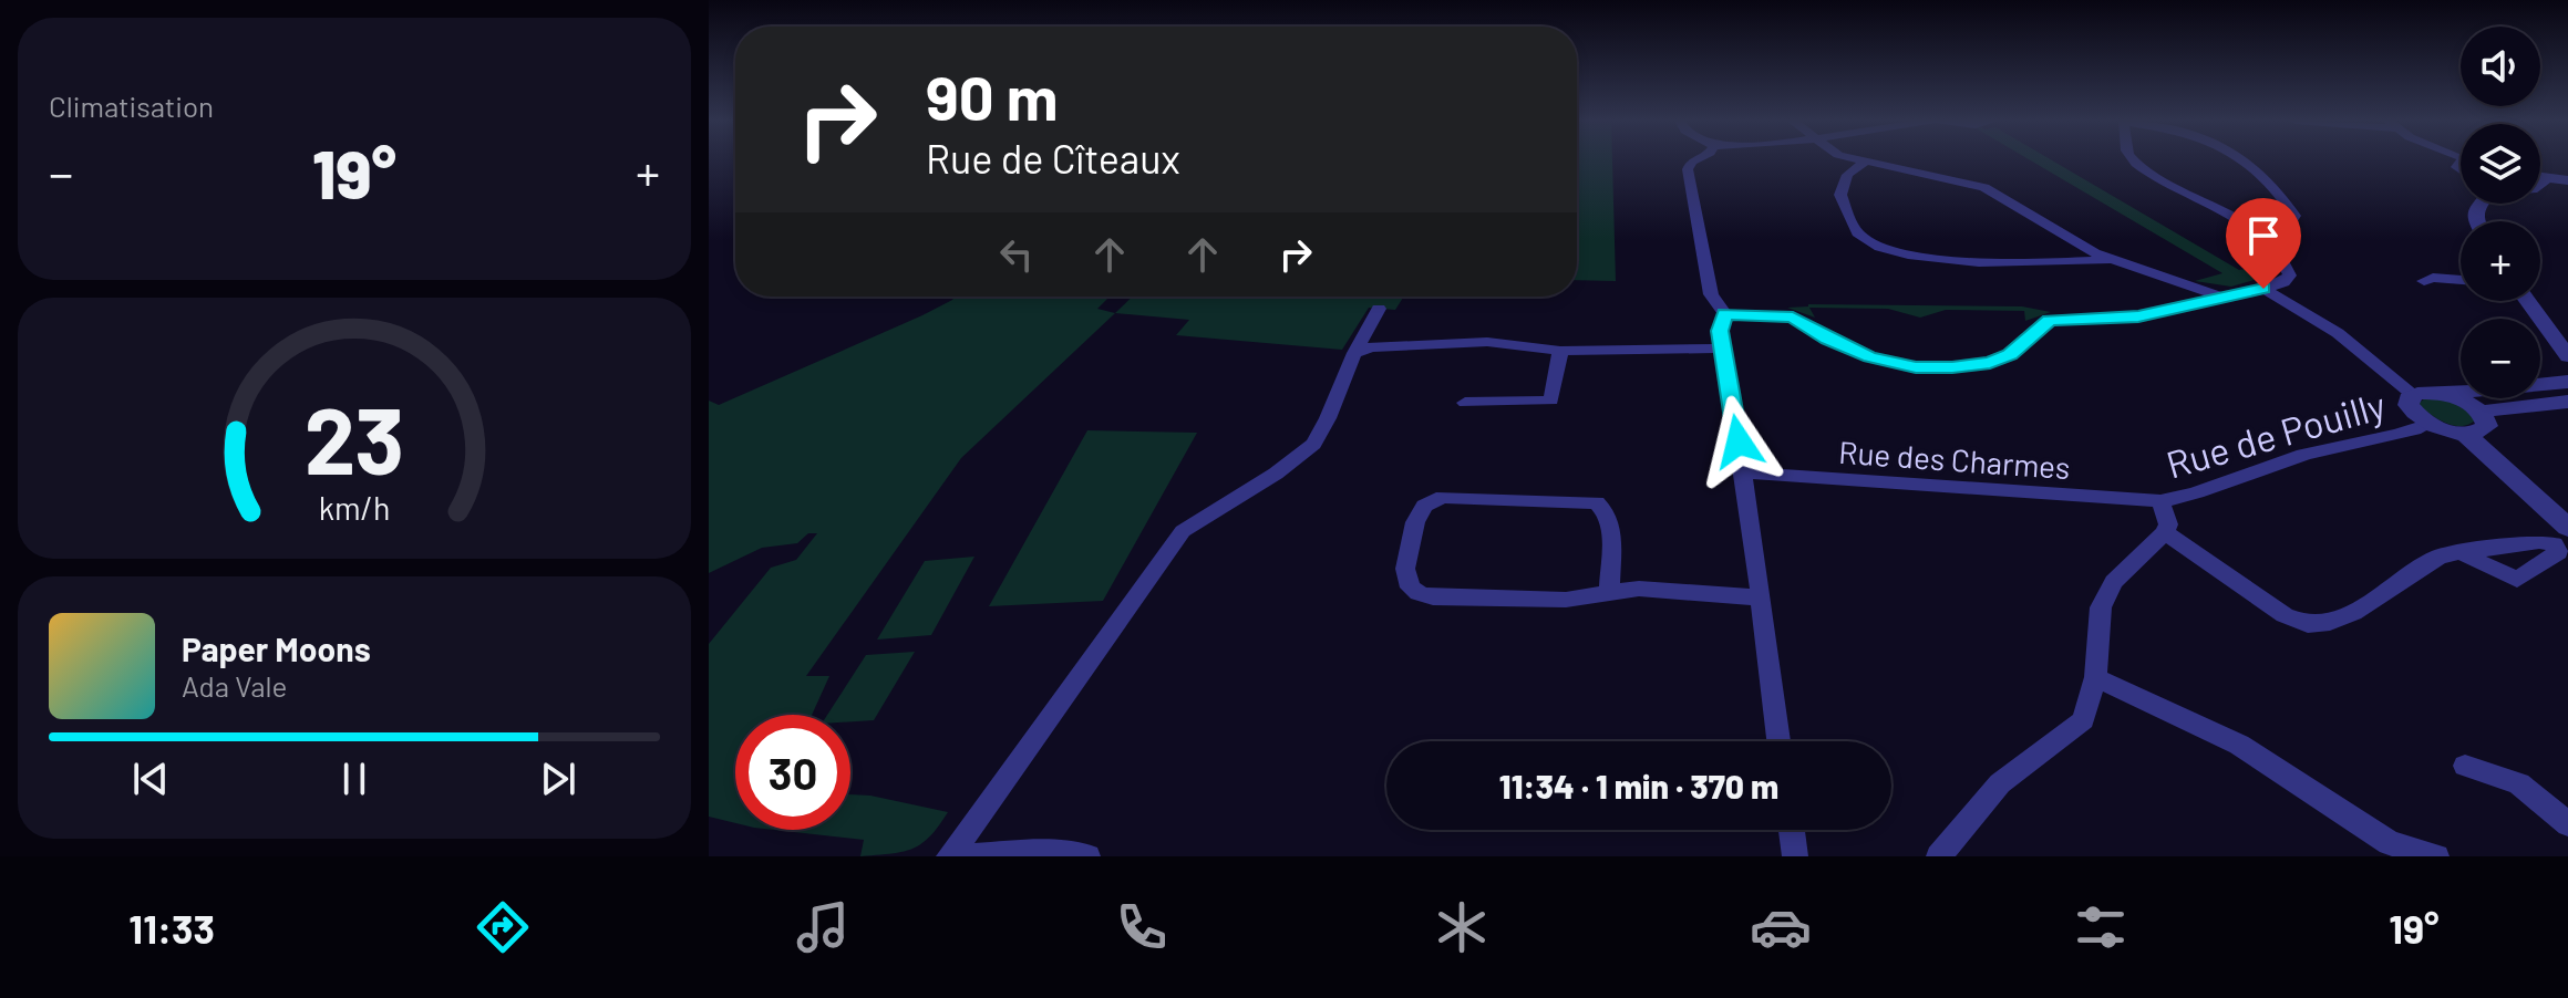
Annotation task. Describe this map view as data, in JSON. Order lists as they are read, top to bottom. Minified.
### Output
{"streets":{"street":["Rue de Pouilly","Rue des Charmes"]},"crossings":[["Rue de Pouilly","Rue des Charmes"]],"page":{"tile":"Climatisation","map_buttons":["+","−"],"turn":["90 m","Rue de Cîteaux"],"heat":["−","19°","+"],"song":["Paper Moons","Ada Vale"],"limit":"30","trip":"11:34 · 1 min · 370 m","tabs":["11:33","19°"],"gauge":["23","km/h"]}}
